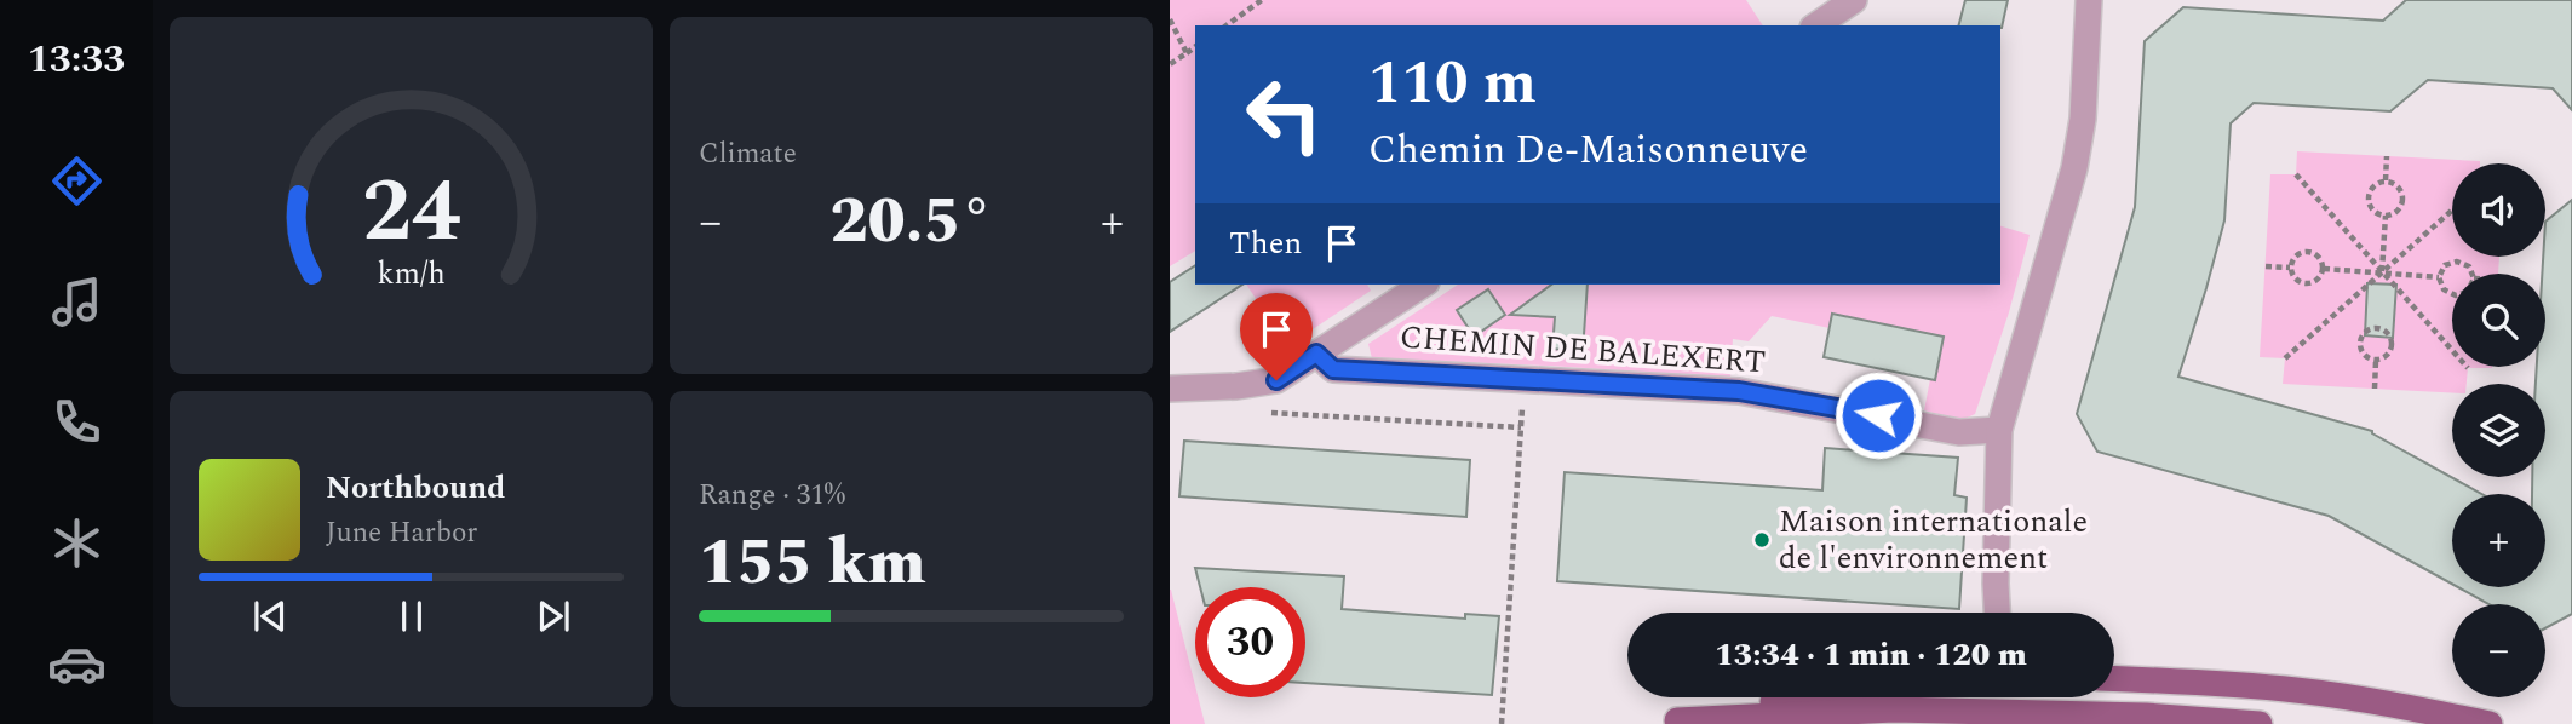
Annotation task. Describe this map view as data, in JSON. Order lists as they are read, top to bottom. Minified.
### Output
{"streets":{"street":["CHEMIN DE BALEXERT"]},"places":["Maison internationale de l'environnement"],"page":{"tabs":"13:33","tile":["Climate",["Range · 31%","155 km"]],"turn":["110 m","Chemin De-Maisonneuve"],"map_buttons":["+","−"],"heat":["−","20.5°","+"],"then":"Then","song":["Northbound","June Harbor"],"limit":"30","trip":"13:34 · 1 min · 120 m","gauge":["24","km/h"]}}
